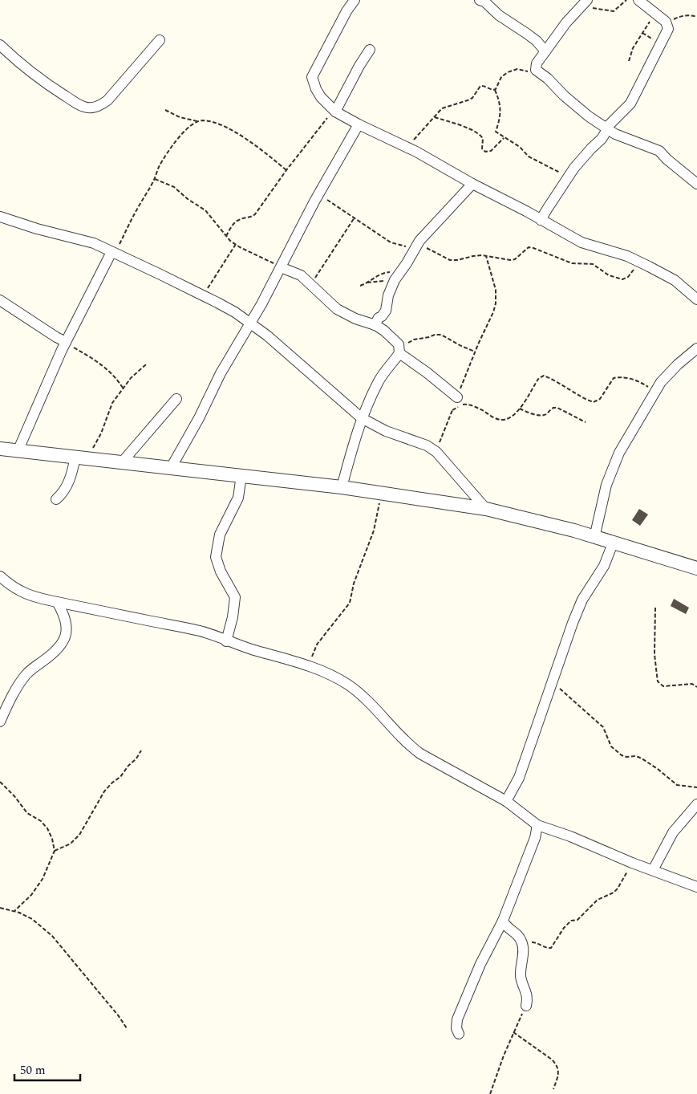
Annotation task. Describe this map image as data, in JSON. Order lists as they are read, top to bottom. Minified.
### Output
{"scale_bar":"50 m"}
